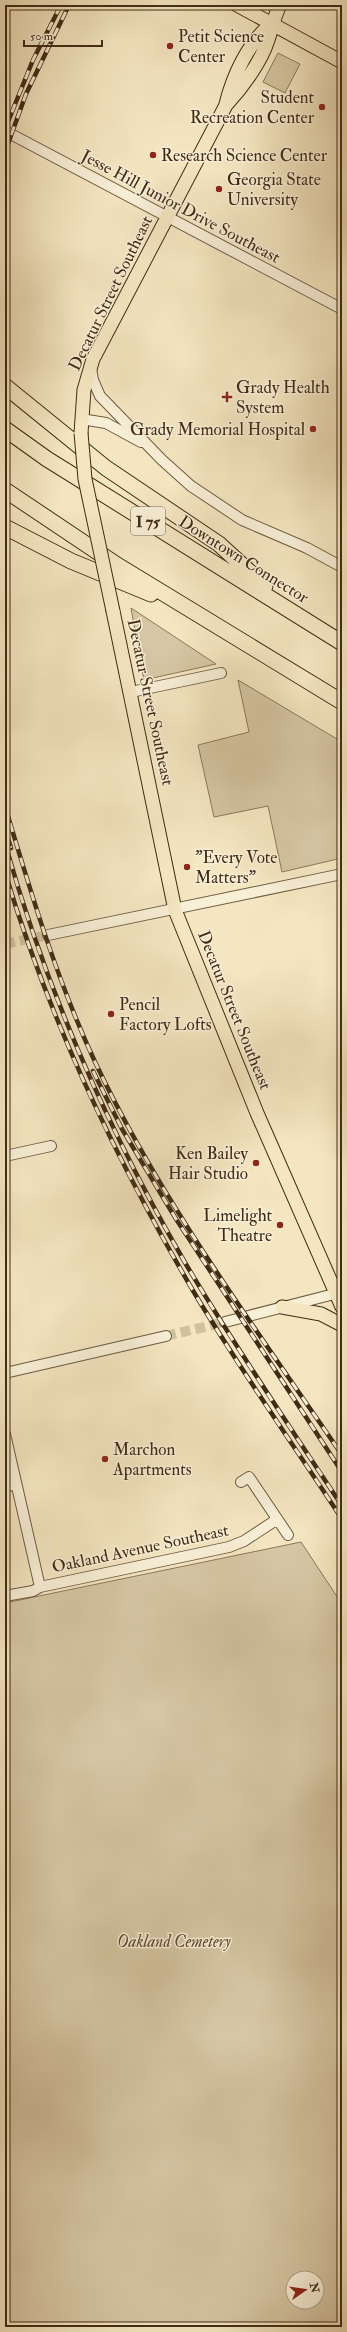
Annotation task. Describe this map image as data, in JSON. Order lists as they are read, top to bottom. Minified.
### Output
{"streets":{"highway":["I 75","Downtown Connector"],"main road":["Decatur Street Southeast"],"street":["Jesse Hill Junior Drive Southeast","Oakland Avenue Southeast"]},"crossings":[["Jesse Hill Junior Drive Southeast","Decatur Street Southeast"]],"parks":["Oakland Cemetery"],"places":{"other":["Petit Science Center","Student Recreation Center","Research Science Center","Georgia State University","Grady Memorial Hospital","\"Every Vote Matters\"","Pencil Factory Lofts","Ken Bailey Hair Studio","Limelight Theatre","Marchon Apartments"],"health":["Grady Health System"]},"scale_bar":"50 m","north":"right"}
